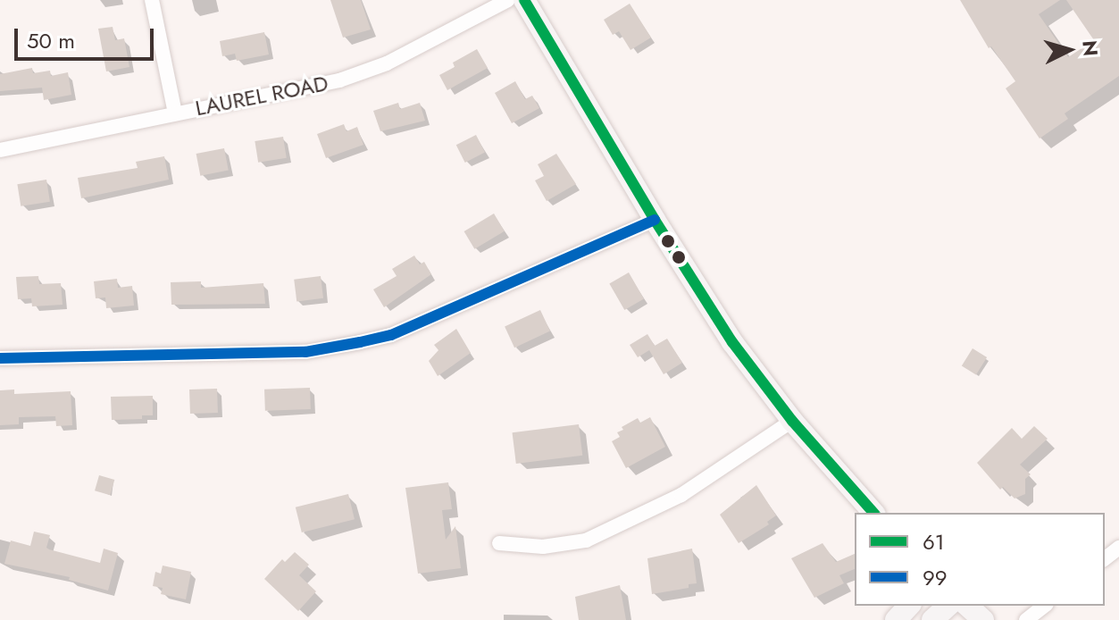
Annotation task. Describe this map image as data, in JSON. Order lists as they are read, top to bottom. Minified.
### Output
{"streets":{"street":["LAUREL ROAD"]},"lines":["transit line 61","transit line 99"],"legend":["61","99"],"scale_bar":"50 m","north":"right"}
